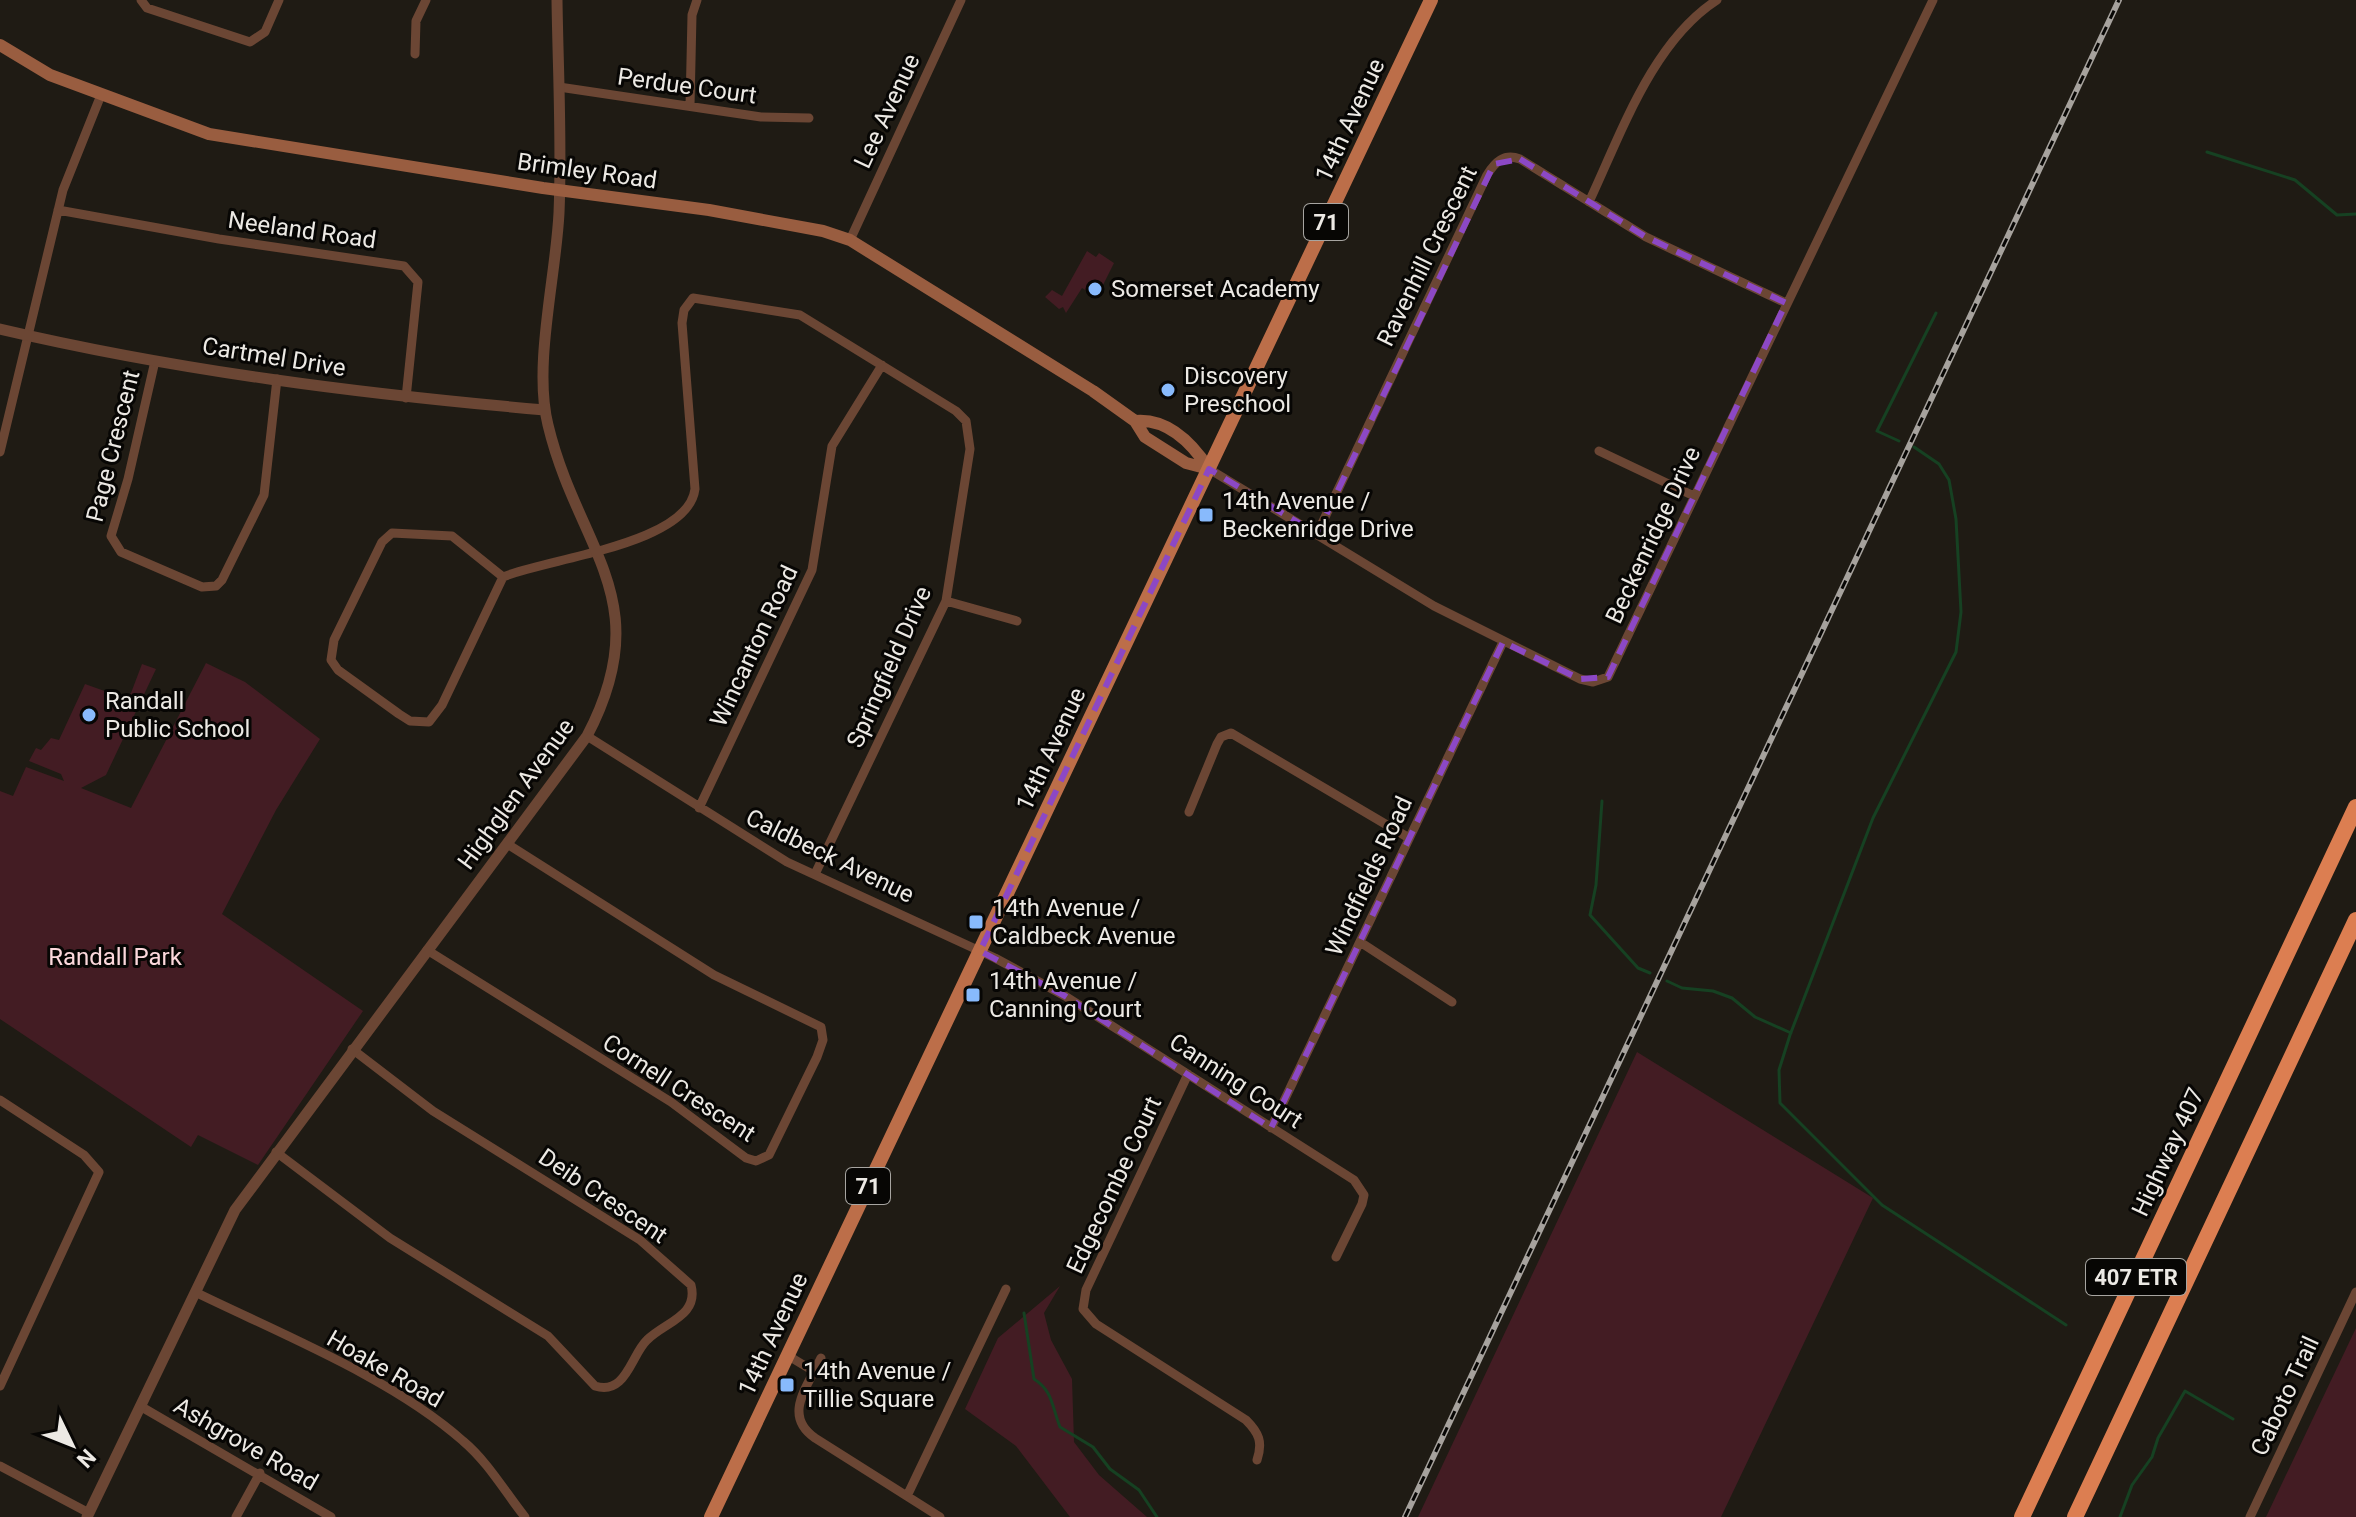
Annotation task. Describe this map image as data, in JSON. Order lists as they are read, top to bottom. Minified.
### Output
{"streets":{"highway":["Highway 407","407 ETR"],"main road":["14th Avenue","Brimley Road","71"],"street":["Perdue Court","Lee Avenue","Neeland Road","Ravenhill Crescent","Cartmel Drive","Page Crescent","Beckenridge Drive","Wincanton Road","Springfield Drive","Highglen Avenue","Caldbeck Avenue","Windfields Road","Canning Court","Cornell Crescent","Edgecombe Court","Deib Crescent","Hoake Road","Caboto Trail","Ashgrove Road"]},"crossings":[["Perdue Court","Highglen Avenue"],["Lee Avenue","Brimley Road"],["14th Avenue","Brimley Road"],["14th Avenue","Beckenridge Drive"],["14th Avenue","Caldbeck Avenue"],["14th Avenue","Canning Court"],["Brimley Road","Beckenridge Drive"],["Brimley Road","Highglen Avenue"],["Neeland Road","Cartmel Drive"],["Ravenhill Crescent","Beckenridge Drive"],["Cartmel Drive","Page Crescent"],["Cartmel Drive","Highglen Avenue"],["Beckenridge Drive","Windfields Road"],["Wincanton Road","Springfield Drive"],["Wincanton Road","Caldbeck Avenue"],["Springfield Drive","Highglen Avenue"],["Springfield Drive","Caldbeck Avenue"],["Highglen Avenue","Caldbeck Avenue"],["Highglen Avenue","Cornell Crescent"],["Highglen Avenue","Deib Crescent"],["Highglen Avenue","Hoake Road"],["Highglen Avenue","Ashgrove Road"],["Caldbeck Avenue","Canning Court"],["Windfields Road","Canning Court"],["Canning Court","Edgecombe Court"]],"parks":["Randall Park"],"places":{"other":["Somerset Academy","Discovery Preschool","Randall Public School"],"transit":["14th Avenue / Beckenridge Drive","14th Avenue / Caldbeck Avenue","14th Avenue / Canning Court","14th Avenue / Tillie Square"]},"north":"bottom right"}
